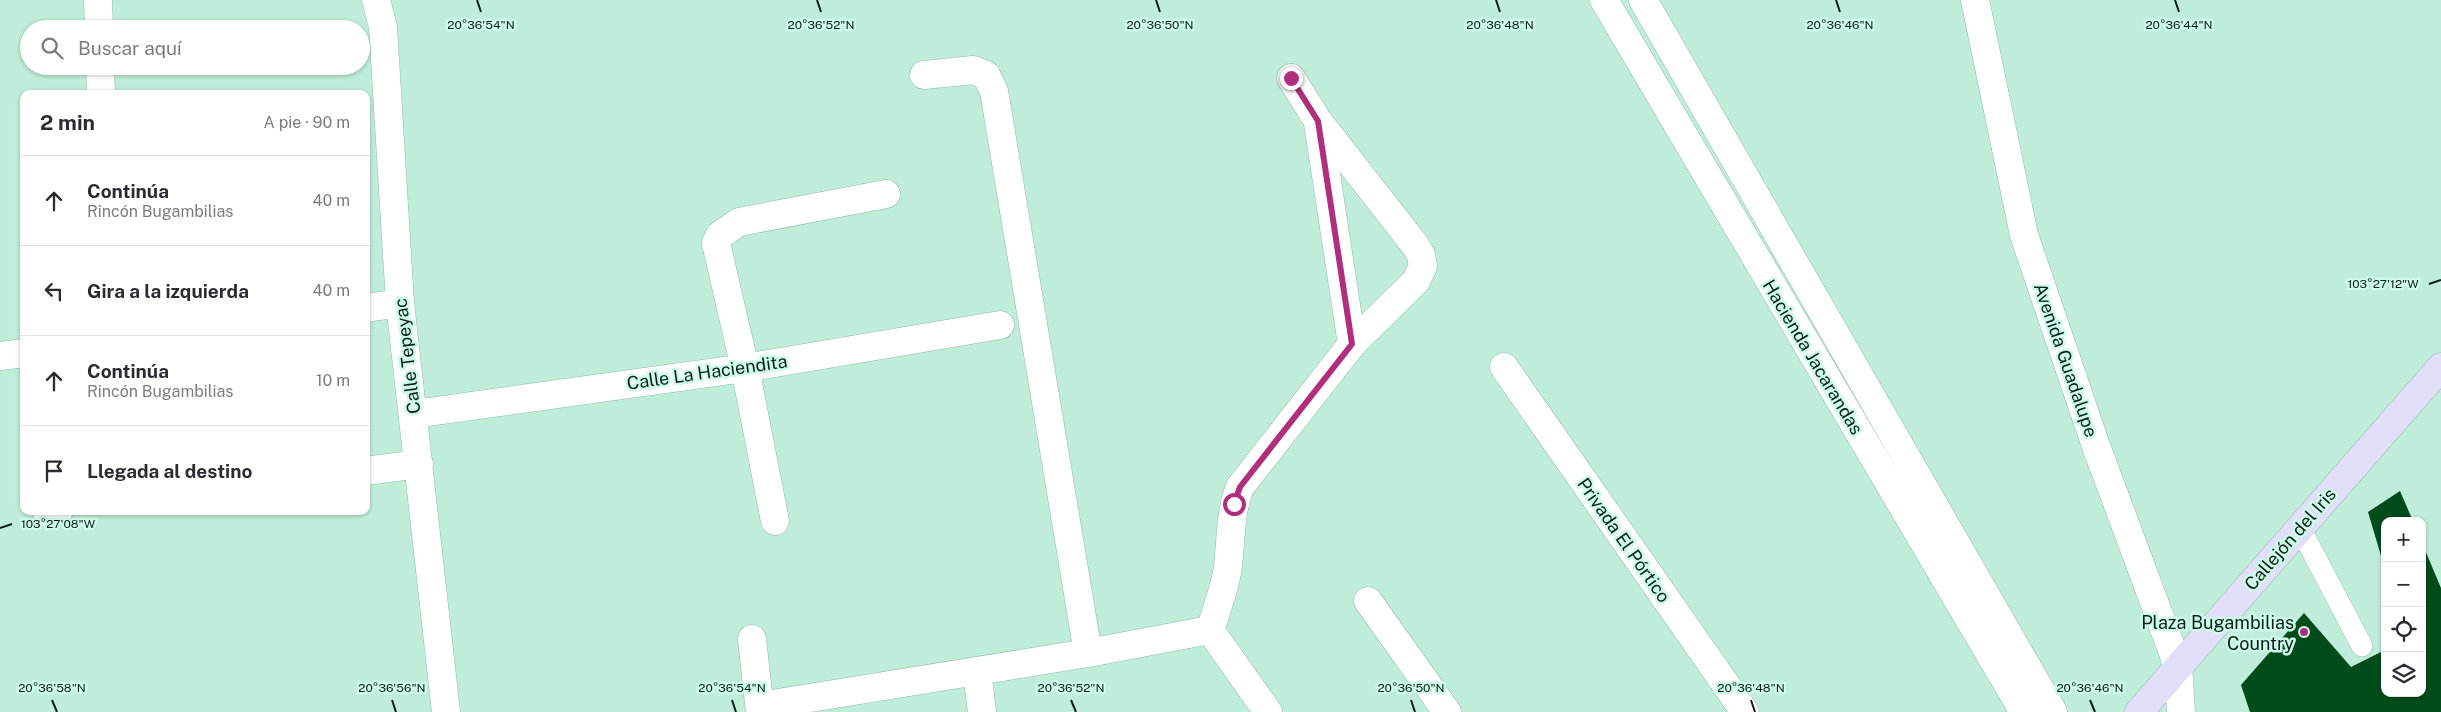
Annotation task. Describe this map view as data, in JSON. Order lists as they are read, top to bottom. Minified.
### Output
{"streets":{"street":["Calle Tepeyac","Hacienda Jacarandas","Avenida Guadalupe","Calle La Haciendita","Callejón del Iris","Privada El Pórtico"]},"crossings":[["Calle Tepeyac","Calle La Haciendita"],["Avenida Guadalupe","Callejón del Iris"]],"places":["Plaza Bugambilias Country"],"page":{"search":"Buscar aquí","heading":["2 min","A pie · 90 m"],"list":[["Continúa","Rincón Bugambilias","40 m"],["Gira a la izquierda","40 m"],["Continúa","Rincón Bugambilias","10 m"],"Llegada al destino"],"map_buttons":["+","−"]},"coordinates":["20°36'50\"N","20°36'48\"N","20°36'44\"N","20°36'54\"N","20°36'52\"N","20°36'46\"N","103°27'12\"W","103°27'08\"W","20°36'58\"N","20°36'56\"N"]}
